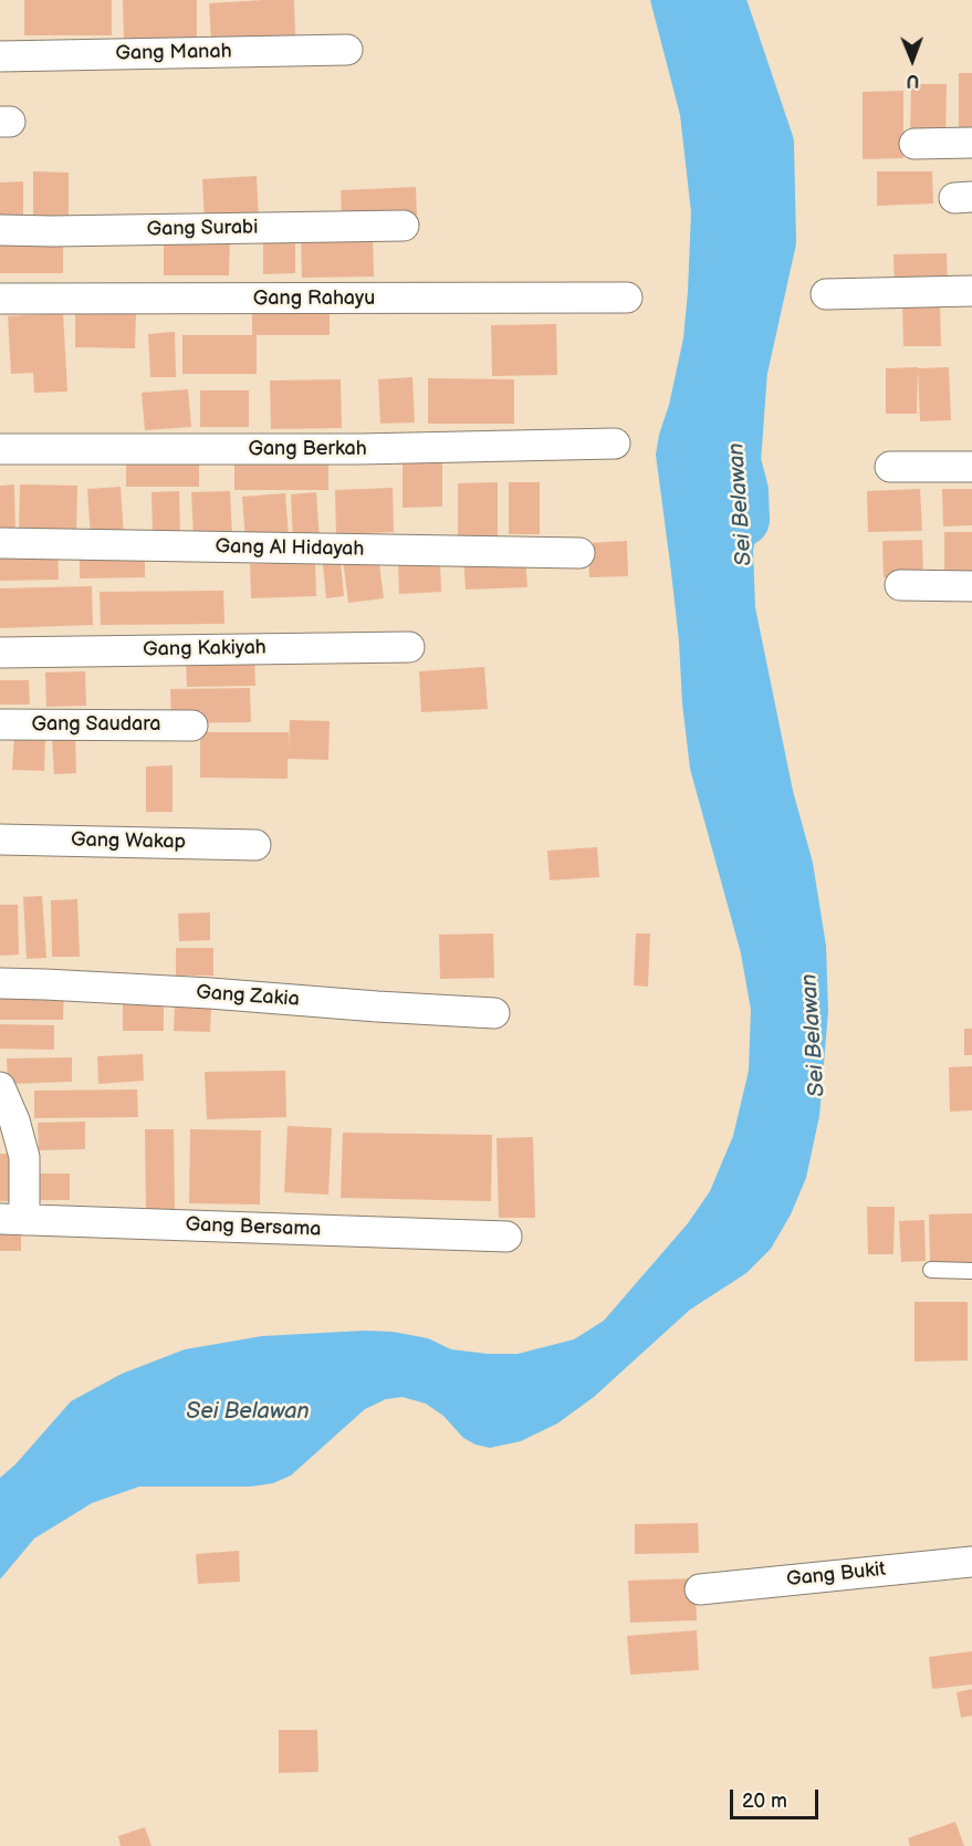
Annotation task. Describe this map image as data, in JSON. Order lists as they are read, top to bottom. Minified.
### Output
{"streets":{"street":["Gang Manah","Gang Surabi","Gang Rahayu","Gang Berkah","Gang Al Hidayah","Gang Kakiyah","Gang Saudara","Gang Wakap","Gang Zakia","Gang Bersama","Gang Bukit"]},"water":["Sei Belawan"],"scale_bar":"20 m","north":"bottom"}
